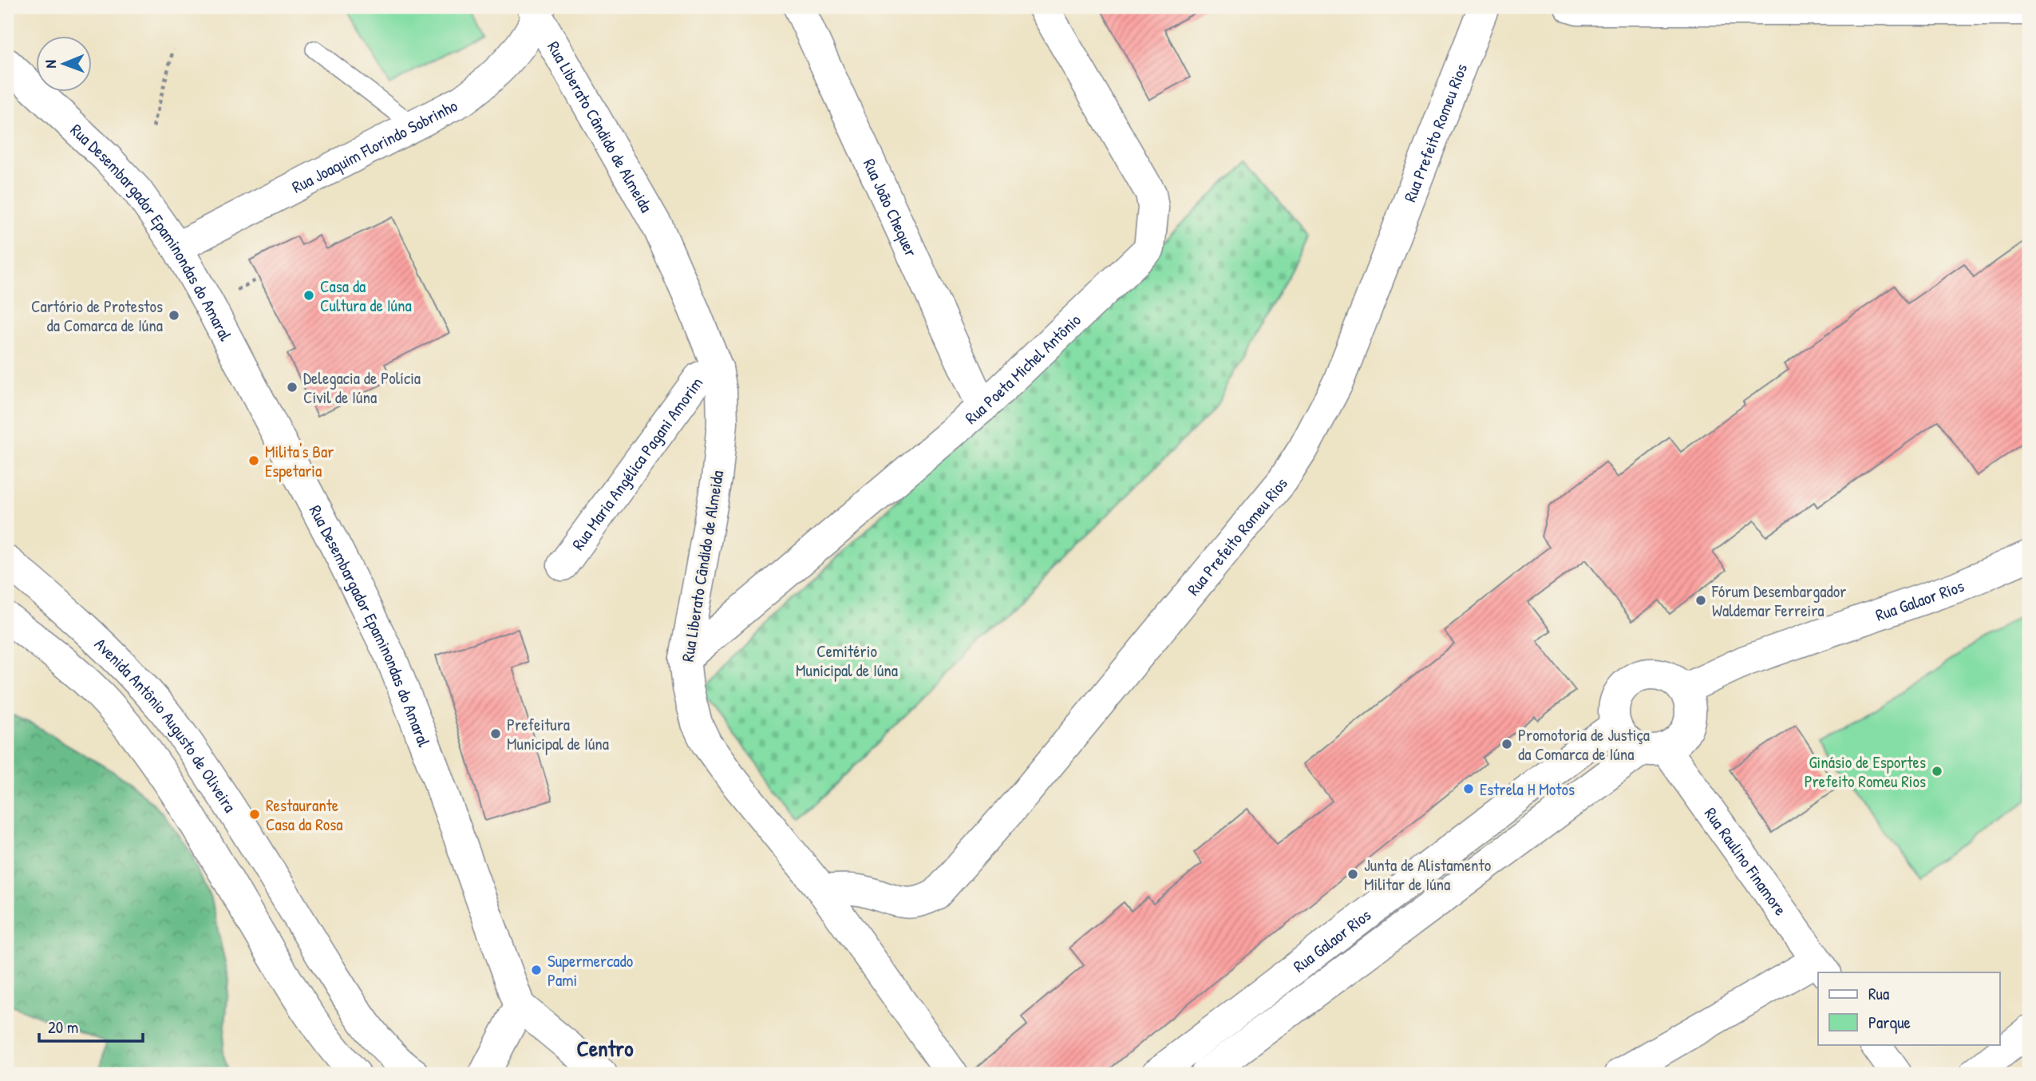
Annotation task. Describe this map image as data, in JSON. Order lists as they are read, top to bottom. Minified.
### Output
{"streets":{"street":["Rua Liberato Cândido de Almeida","Rua Prefeito Romeu Rios","Rua Joaquim Florindo Sobrinho","Rua João Chequer","Rua Desembargador Epaminondas do Amaral","Rua Poeta Michel Antônio","Rua Maria Angélica Pagani Amorim","Rua Galaor Rios","Avenida Antônio Augusto de Oliveira","Rua Raulino Finamore"]},"crossings":[["Rua Liberato Cândido de Almeida","Rua Prefeito Romeu Rios"],["Rua Liberato Cândido de Almeida","Rua Joaquim Florindo Sobrinho"],["Rua Liberato Cândido de Almeida","Rua Poeta Michel Antônio"],["Rua Liberato Cândido de Almeida","Rua Maria Angélica Pagani Amorim"],["Rua Joaquim Florindo Sobrinho","Rua Desembargador Epaminondas do Amaral"],["Rua João Chequer","Rua Poeta Michel Antônio"],["Rua Galaor Rios","Rua Raulino Finamore"]],"districts":["Centro"],"parks":["Cemitério Municipal de Iúna"],"places":["Casa da Cultura de Iúna","Cartório de Protestos da Comarca de Iúna","Delegacia de Polícia Civil de Iúna","Milita's Bar Espetaria","Fórum Desembargador Waldemar Ferreira","Prefeitura Municipal de Iúna","Promotoria de Justiça da Comarca de Iúna","Ginásio de Esportes Prefeito Romeu Rios","Estrela H Motos","Restaurante Casa da Rosa","Junta de Alistamento Militar de Iúna","Supermercado Pami"],"legend":["Rua","Parque"],"scale_bar":"20 m","north":"left"}
